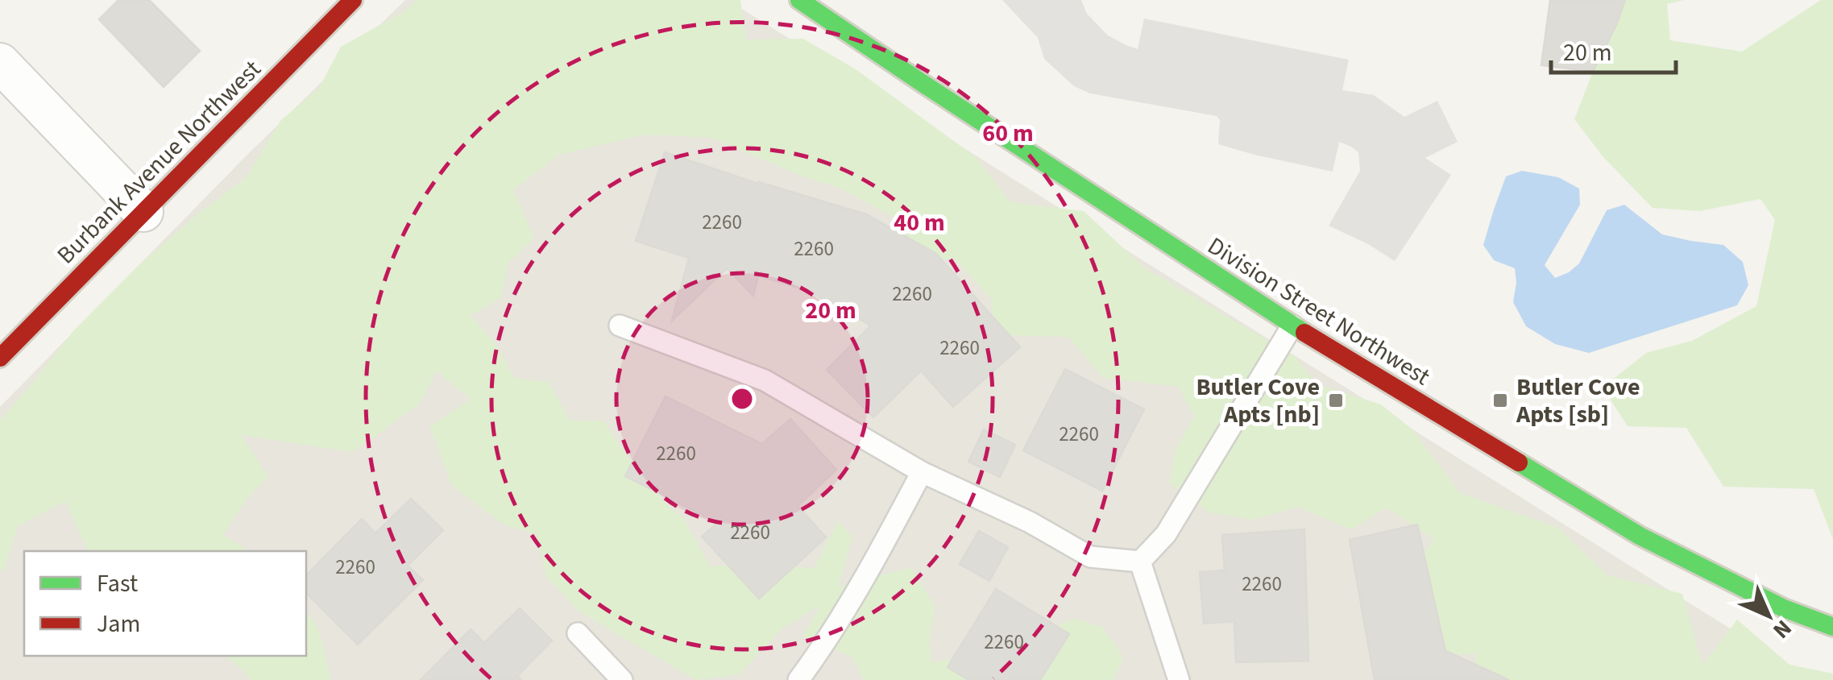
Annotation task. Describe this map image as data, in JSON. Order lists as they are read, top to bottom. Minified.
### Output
{"streets":{"street":["Burbank Avenue Northwest","Division Street Northwest"]},"places":{"transit":["Butler Cove Apts [nb]","Butler Cove Apts [sb]"]},"house_numbers":["2260","2260","2260","2260","2260","2260","2260","2260","2260","2260"],"legend":["Fast","Jam"],"scale_bar":"20 m","north":"bottom right","rings":["60 m","40 m","20 m"]}
